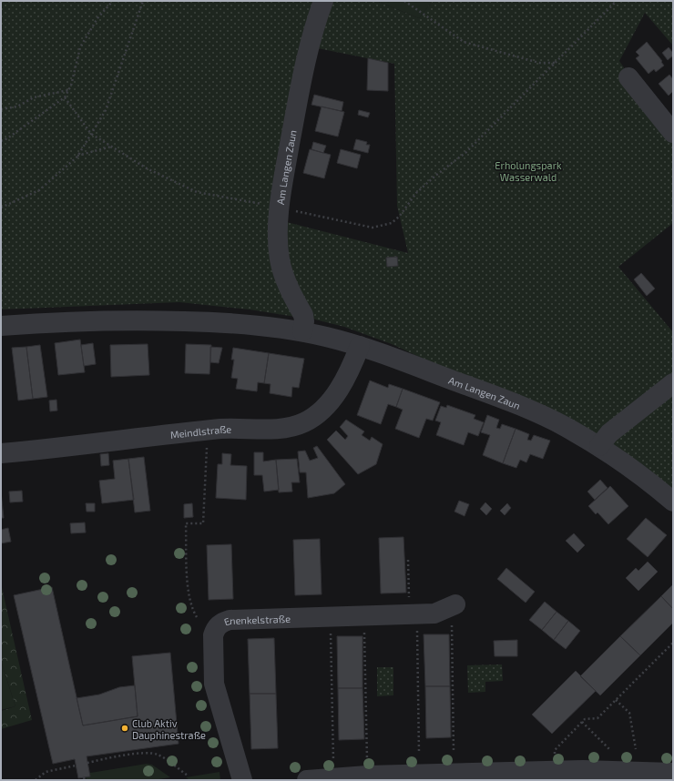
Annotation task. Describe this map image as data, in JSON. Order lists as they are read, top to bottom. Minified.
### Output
{"streets":{"street":["Am Langen Zaun","Meindlstraße","Enenkelstraße"]},"crossings":[["Am Langen Zaun","Meindlstraße"]],"parks":["Erholungspark Wasserwald"],"places":["Club Aktiv Dauphinestraße"]}
